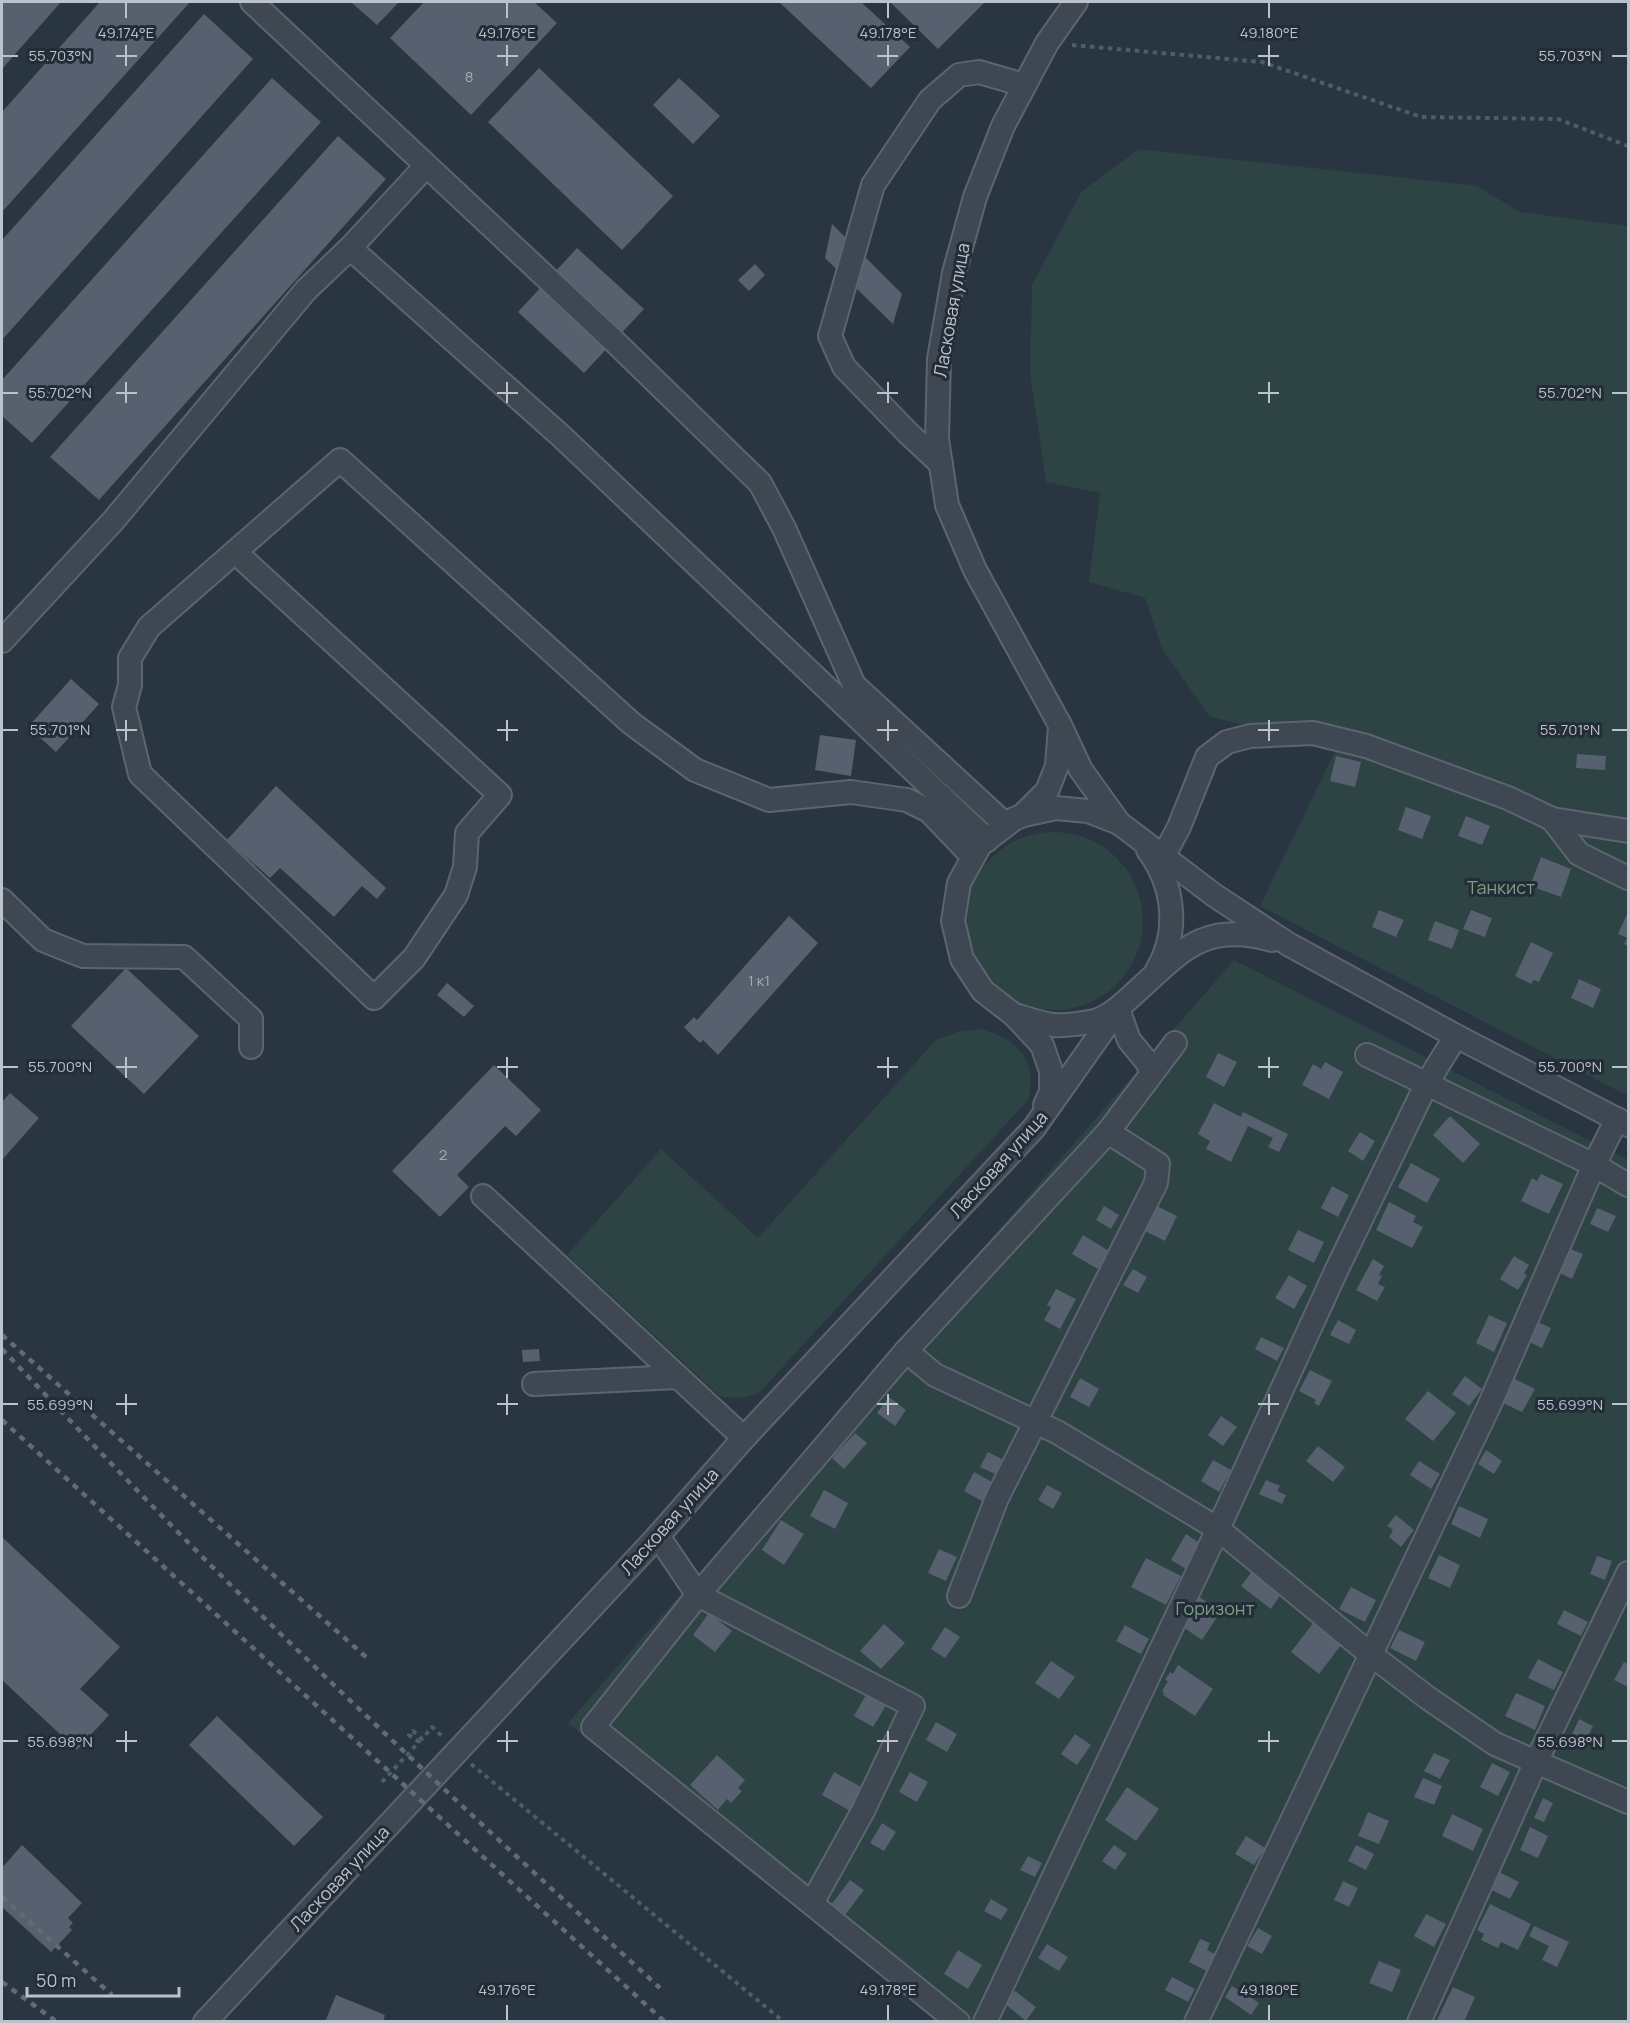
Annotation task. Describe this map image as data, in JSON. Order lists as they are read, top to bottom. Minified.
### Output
{"streets":{"street":["Ласковая улица"]},"parks":["Танкист","Горизонт"],"house_numbers":["8","1 к1","2"],"scale_bar":"50 m","coordinates":["49.174°E","49.176°E","49.178°E","49.180°E","55.703°N","55.702°N","55.701°N","55.700°N","55.699°N","55.698°N"]}
